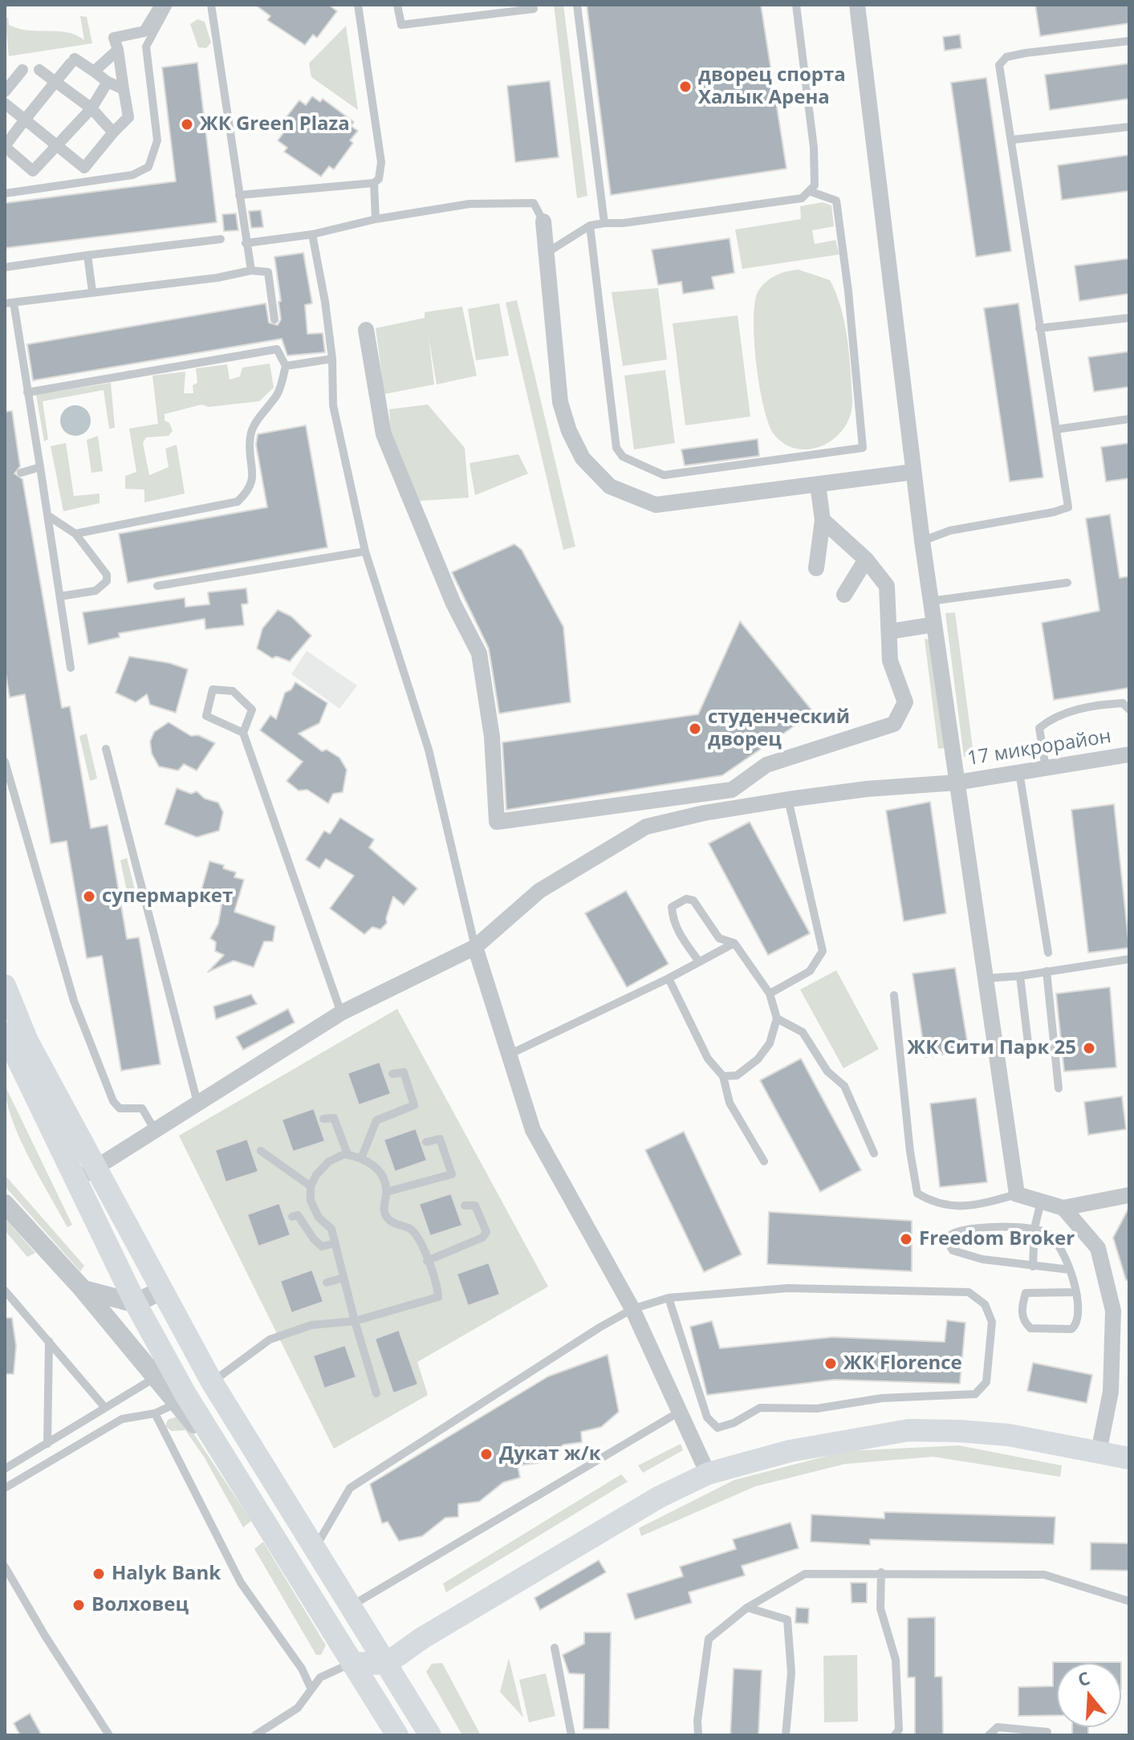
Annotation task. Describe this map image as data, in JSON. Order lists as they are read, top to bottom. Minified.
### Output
{"streets":{"street":["17 микрорайон"]},"places":["дворец спорта Халык Арена","ЖК Green Plaza","студенческий дворец","супермаркет","ЖК Сити Парк 25","Freedom Broker","ЖК Florence","Дукат ж/к","Halyk Bank","Волховец"],"north":"top"}
